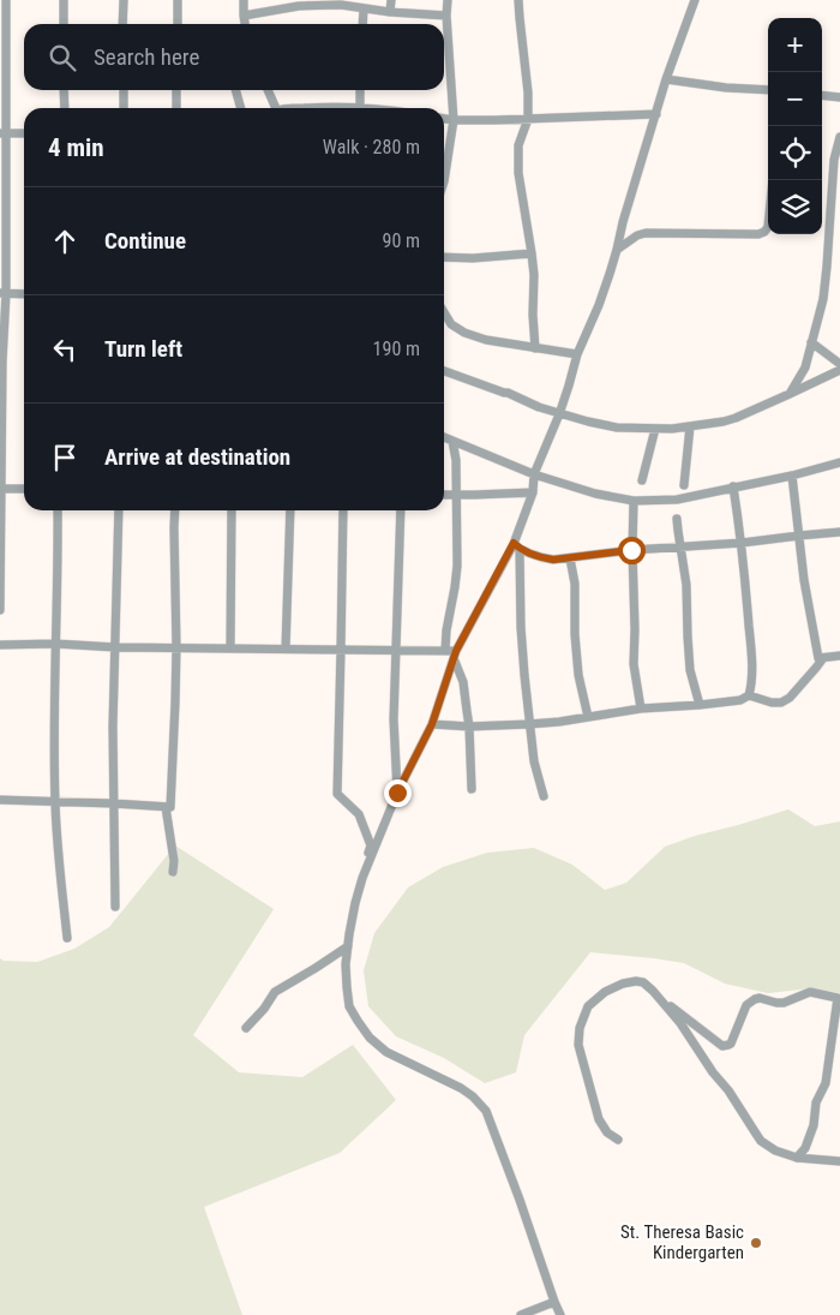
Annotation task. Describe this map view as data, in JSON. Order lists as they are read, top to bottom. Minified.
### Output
{"places":["St. Theresa Basic Kindergarten"],"page":{"map_buttons":["+","−"],"search":"Search here","heading":["4 min","Walk · 280 m"],"list":[["Continue","90 m"],["Turn left","190 m"],"Arrive at destination"]}}
